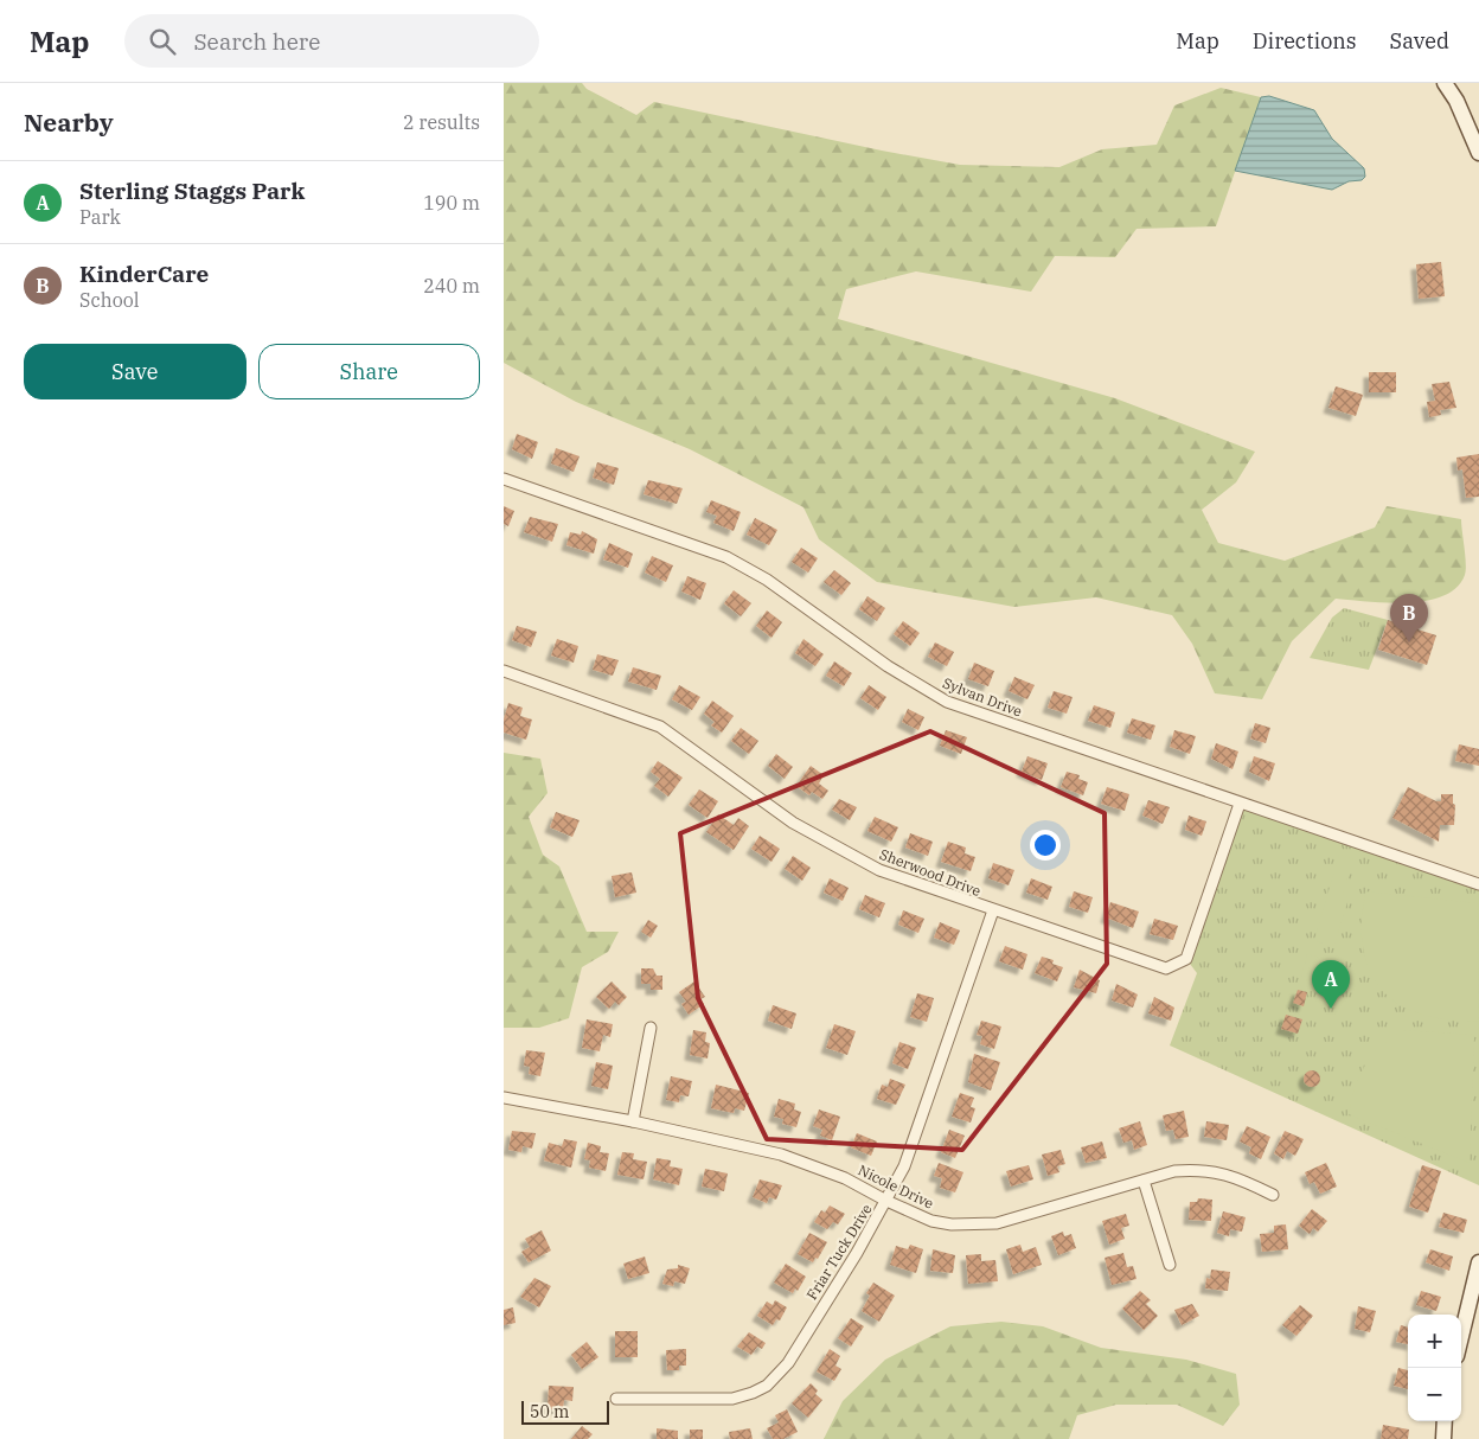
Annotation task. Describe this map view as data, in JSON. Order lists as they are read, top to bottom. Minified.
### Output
{"streets":{"street":["Sylvan Drive","Sherwood Drive","Nicole Drive","Friar Tuck Drive"]},"crossings":[["Sylvan Drive","Sherwood Drive"],["Sherwood Drive","Friar Tuck Drive"],["Nicole Drive","Friar Tuck Drive"]],"scale_bar":"50 m","page":{"header":"Map","search":"Search here","nav":["Map","Directions","Saved"],"heading":["Nearby","2 results"],"list":[{"mark":"A","name":"Sterling Staggs Park","note":"Park","value":"190 m"},{"mark":"B","name":"KinderCare","note":"School","value":"240 m"}],"buttons":["Save","Share"],"pins":["B","A"],"map_buttons":["+","−"],"scale":"50 m"}}
